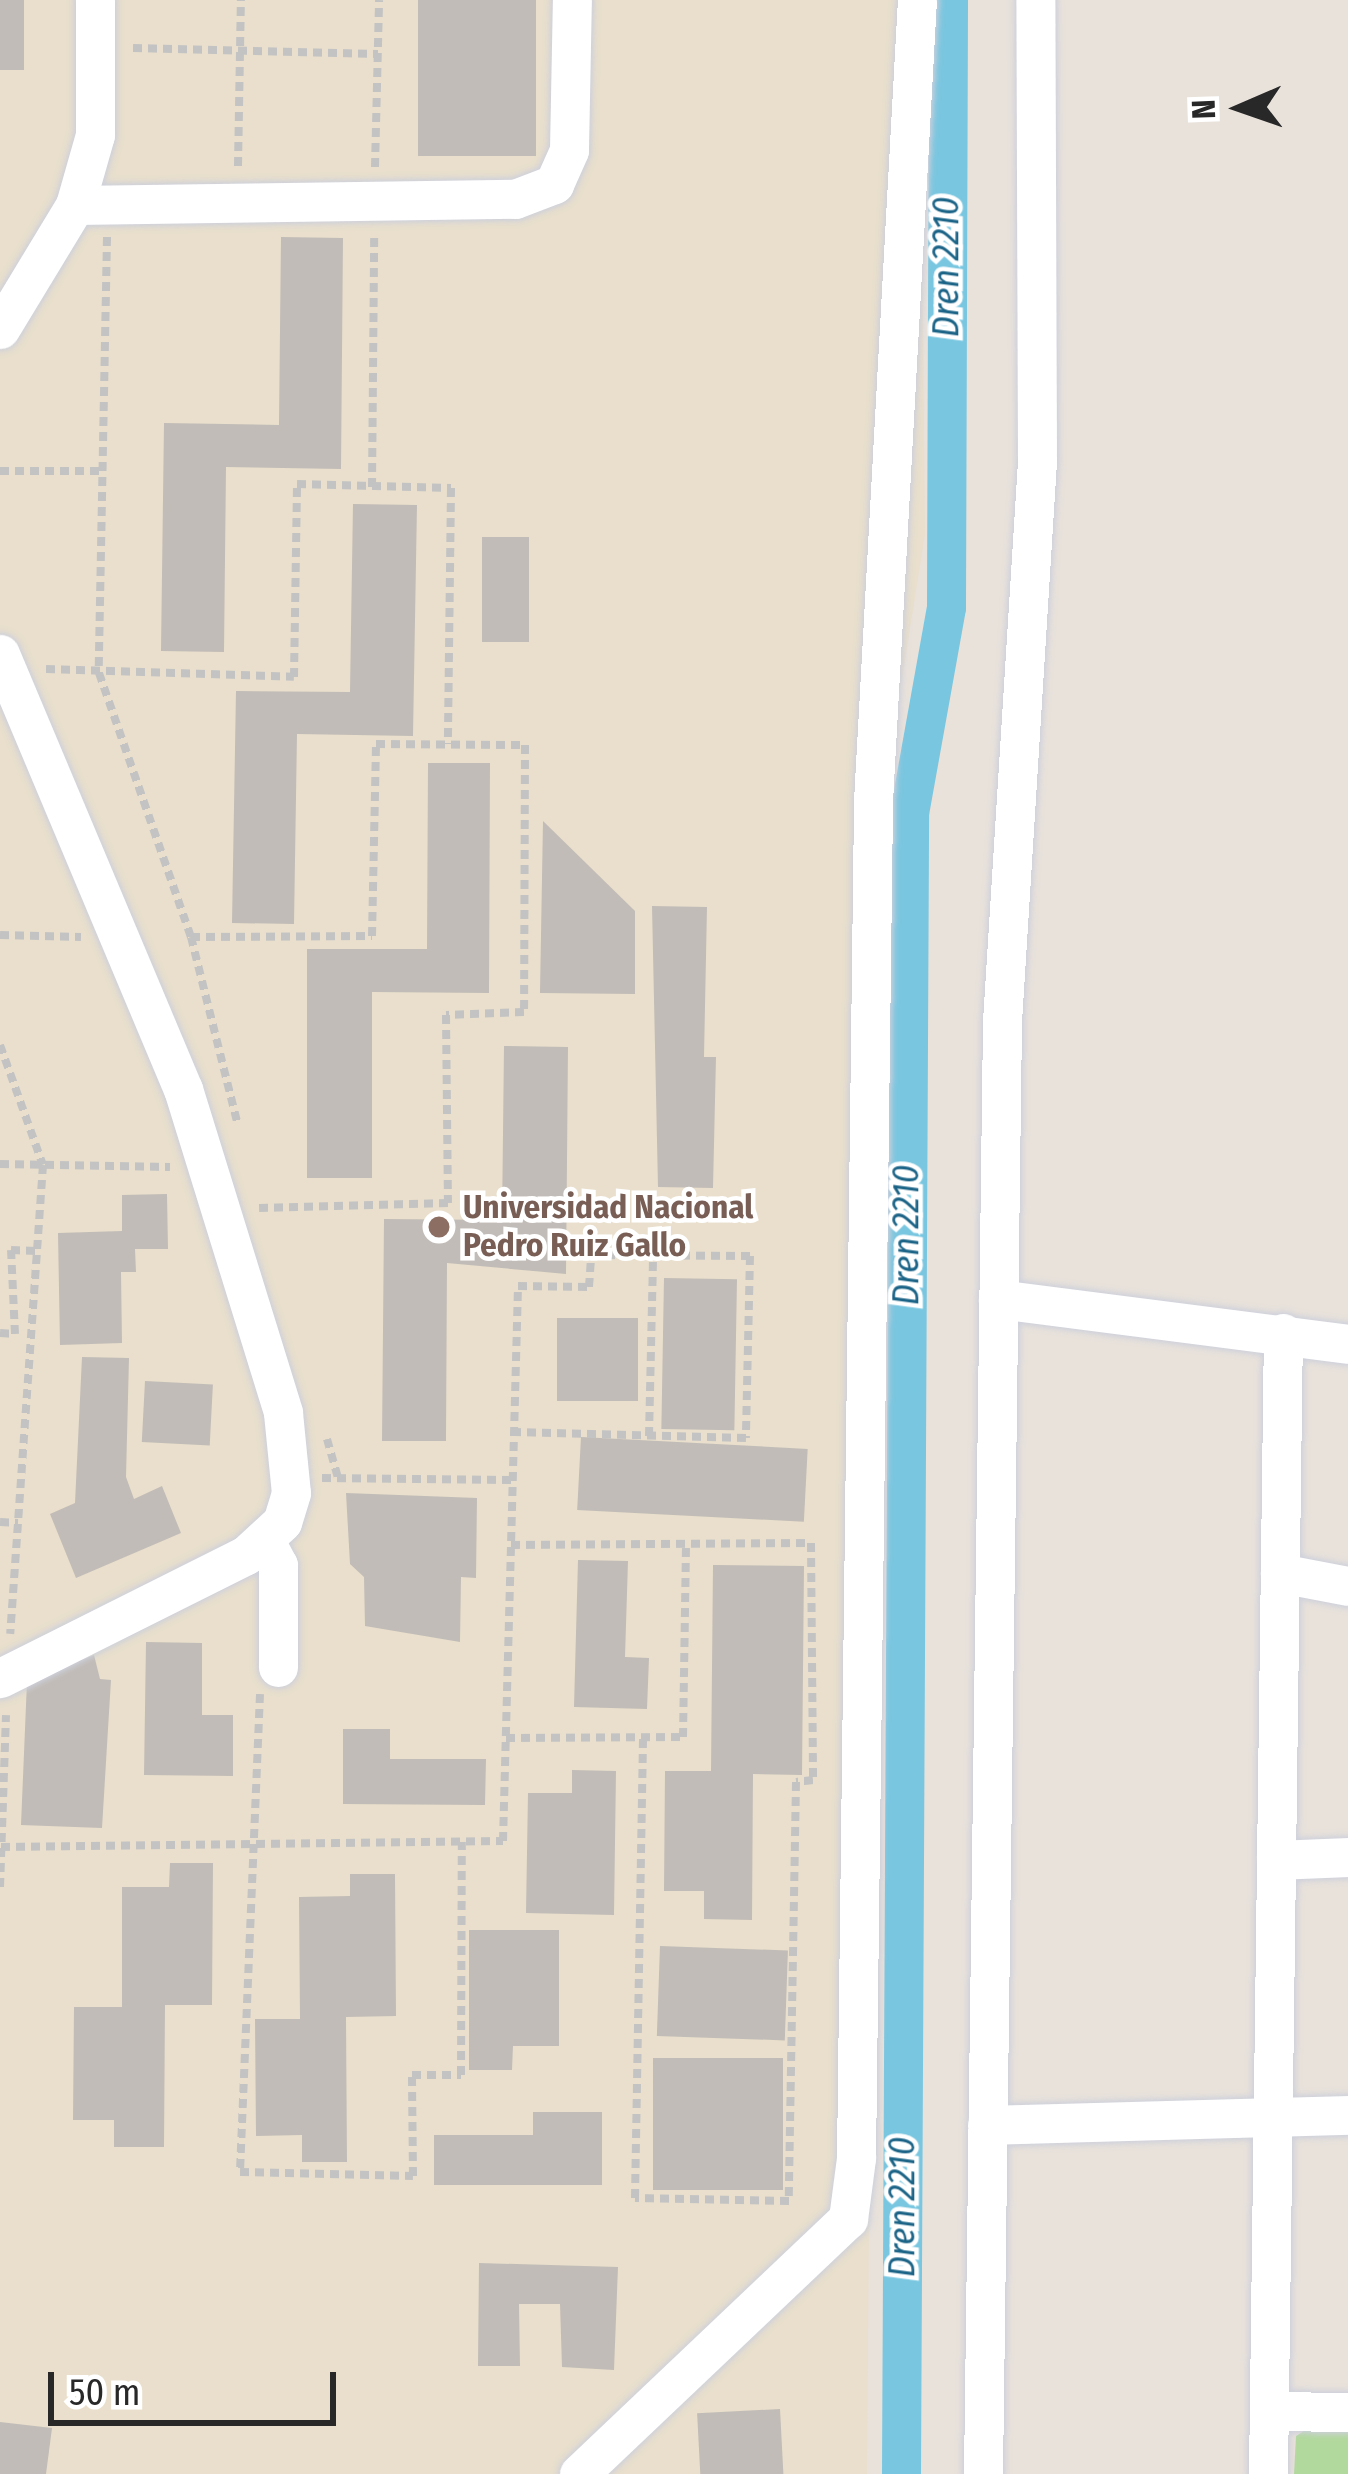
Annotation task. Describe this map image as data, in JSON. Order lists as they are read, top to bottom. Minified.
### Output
{"water":["Dren 2210"],"places":["Universidad Nacional Pedro Ruiz Gallo"],"scale_bar":"50 m","north":"left"}
